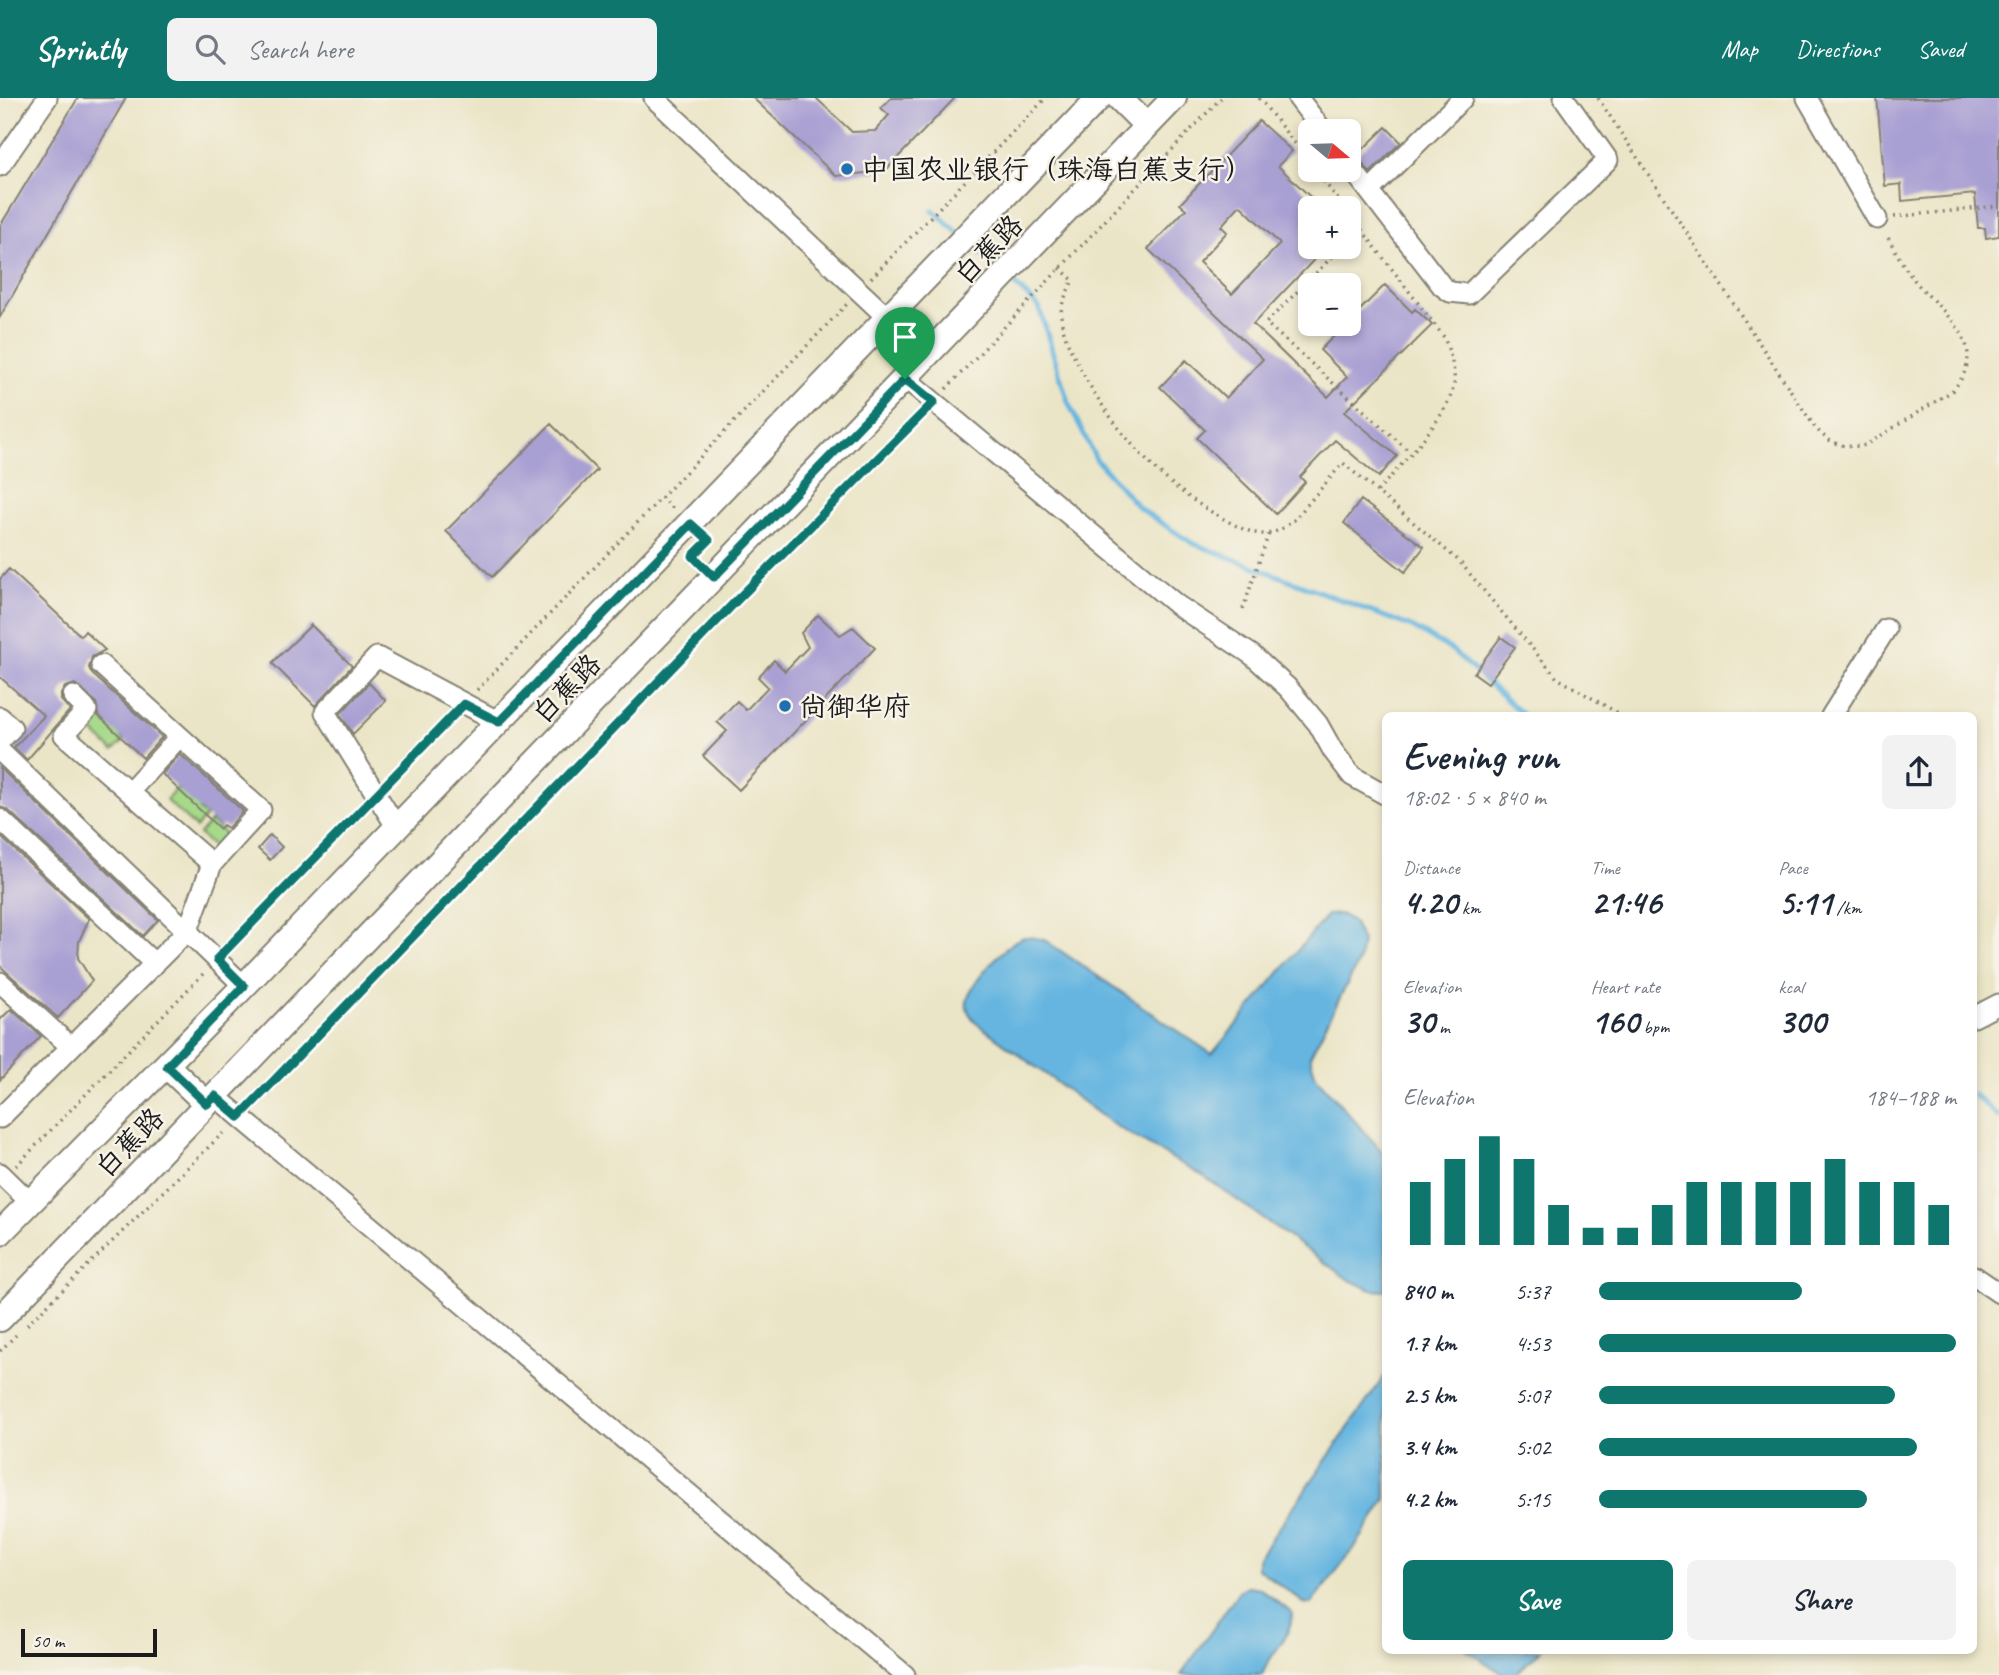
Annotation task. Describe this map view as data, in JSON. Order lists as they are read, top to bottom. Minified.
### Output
{"streets":{"main road":["白蕉路"]},"places":["中国农业银行（珠海白蕉支行）","尚御华府"],"scale_bar":"50 m","north":"right","page":{"header":"Sprintly","search":"Search here","nav":["Map","Directions","Saved"],"map_buttons":["+","−"],"heading":["Evening run","18:02 · 5 × 840 m"],"stats":[["Distance","4.20 km"],["Time","21:46"],["Pace","5:11 /km"],["Elevation","30 m"],["Heart rate","160 bpm"],["kcal","300"]],"chart":["Elevation","184–188 m"],"list":[{"name":"840 m","note":"5:37"},{"name":"1.7 km","note":"4:53"},{"name":"2.5 km","note":"5:07"},{"name":"3.4 km","note":"5:02"},{"name":"4.2 km","note":"5:15"}],"buttons":["Save","Share"],"scale":"50 m"}}
